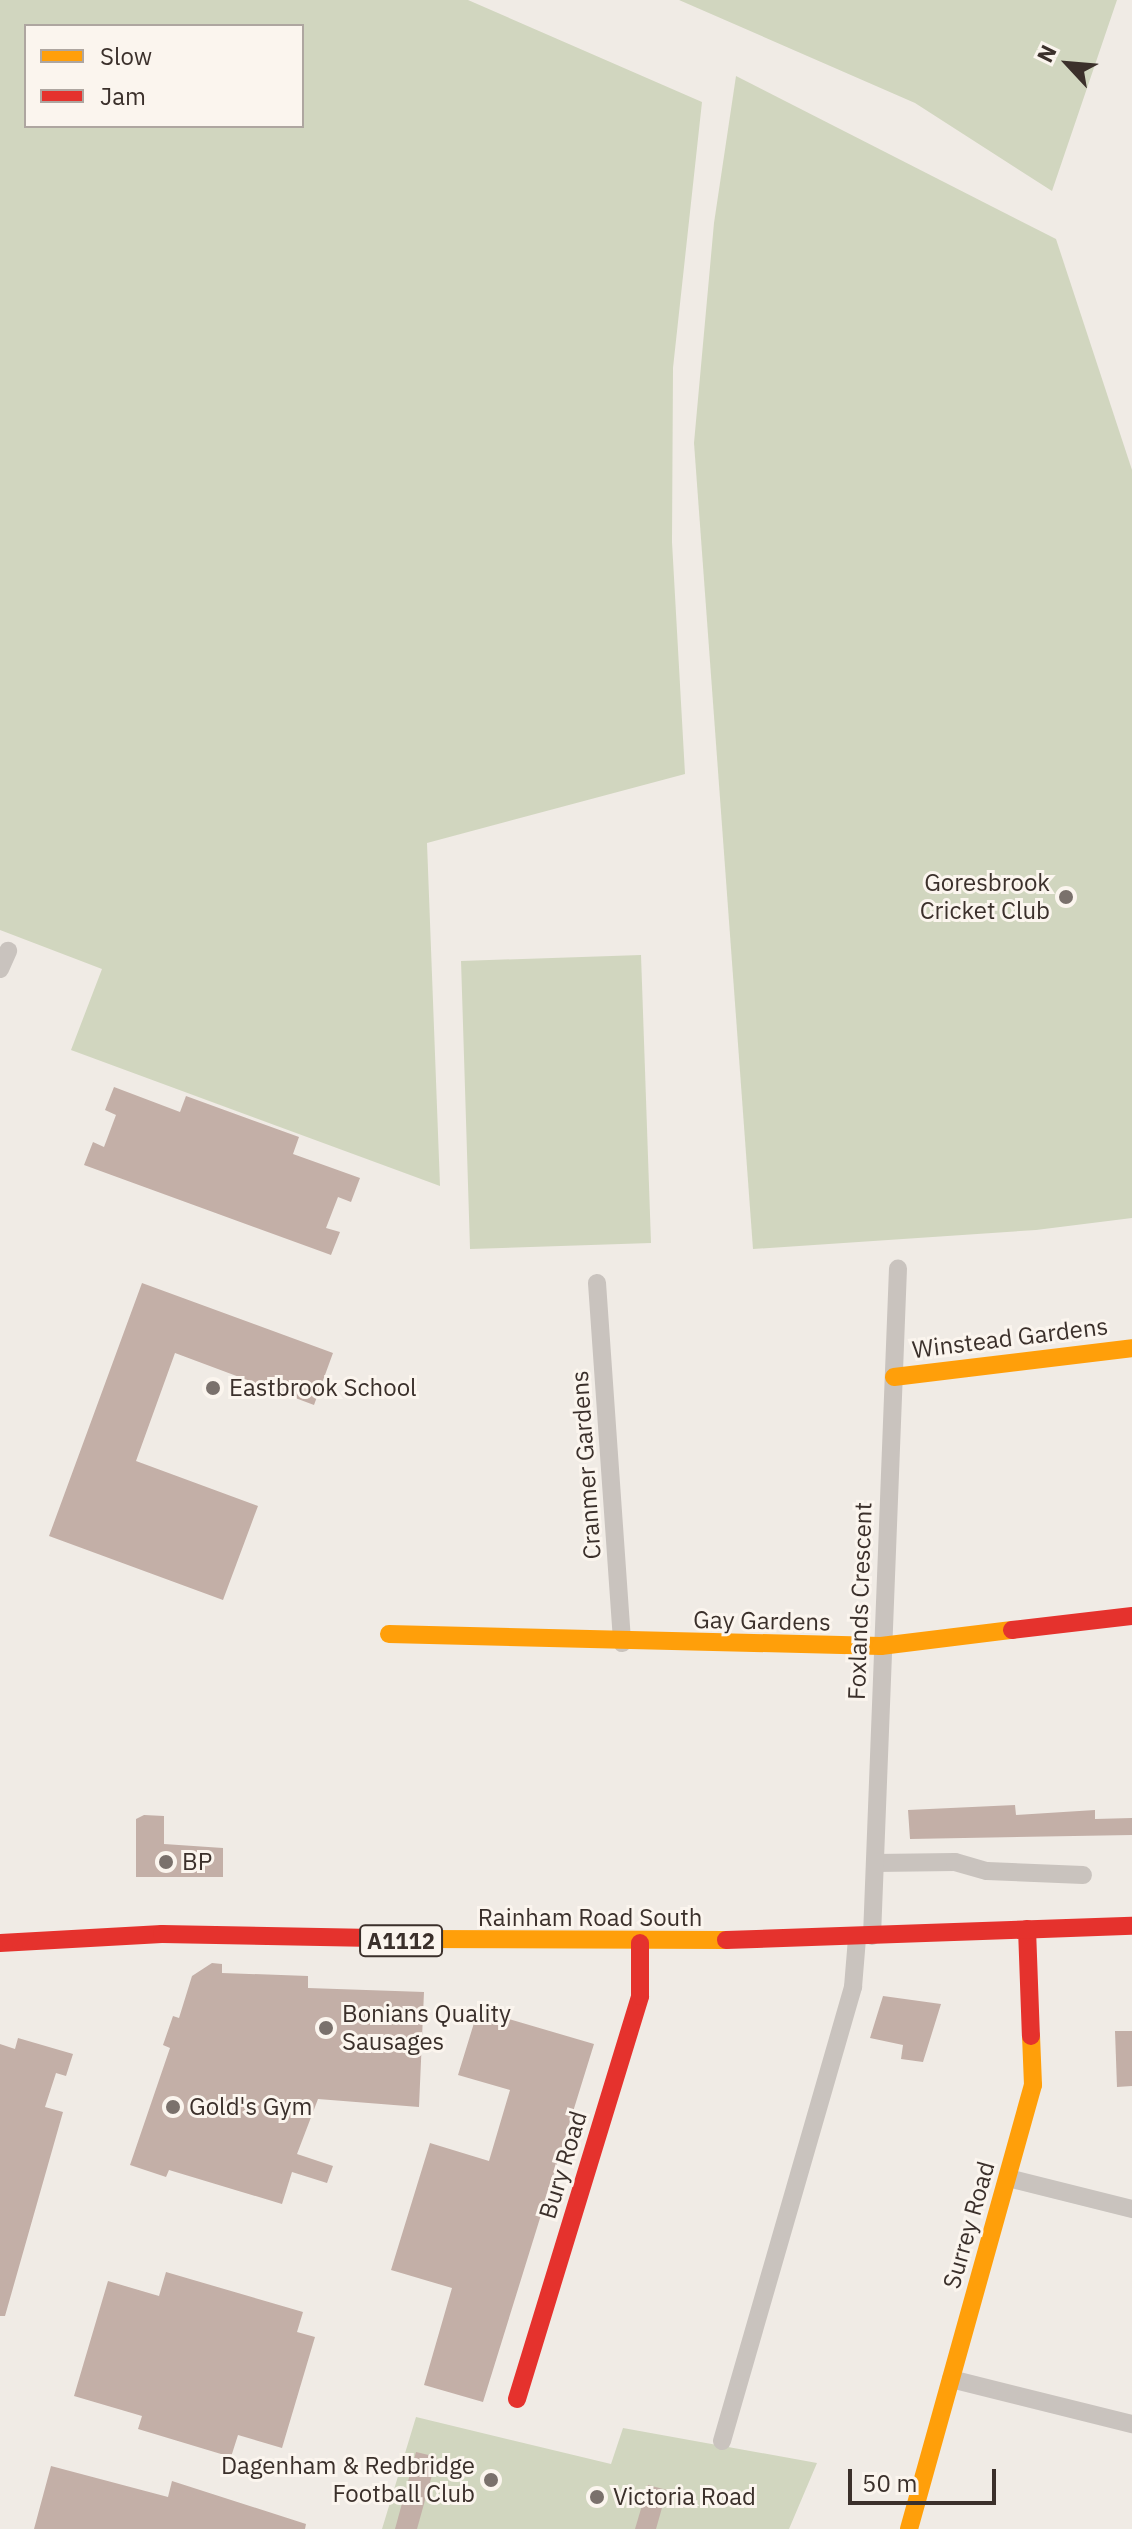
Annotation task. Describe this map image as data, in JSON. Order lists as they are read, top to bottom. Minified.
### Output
{"streets":{"street":["Winstead Gardens","Cranmer Gardens","Foxlands Crescent","Gay Gardens","Rainham Road South","A1112","Bury Road","Surrey Road"]},"crossings":[["Winstead Gardens","Foxlands Crescent"],["Cranmer Gardens","Gay Gardens"],["Foxlands Crescent","Gay Gardens"],["Foxlands Crescent","Rainham Road South"],["Rainham Road South","Bury Road"],["Rainham Road South","Surrey Road"]],"places":["Goresbrook Cricket Club","Eastbrook School","BP","Bonians Quality Sausages","Gold's Gym","Dagenham & Redbridge Football Club","Victoria Road"],"legend":["Slow","Jam"],"scale_bar":"50 m","north":"top left"}
